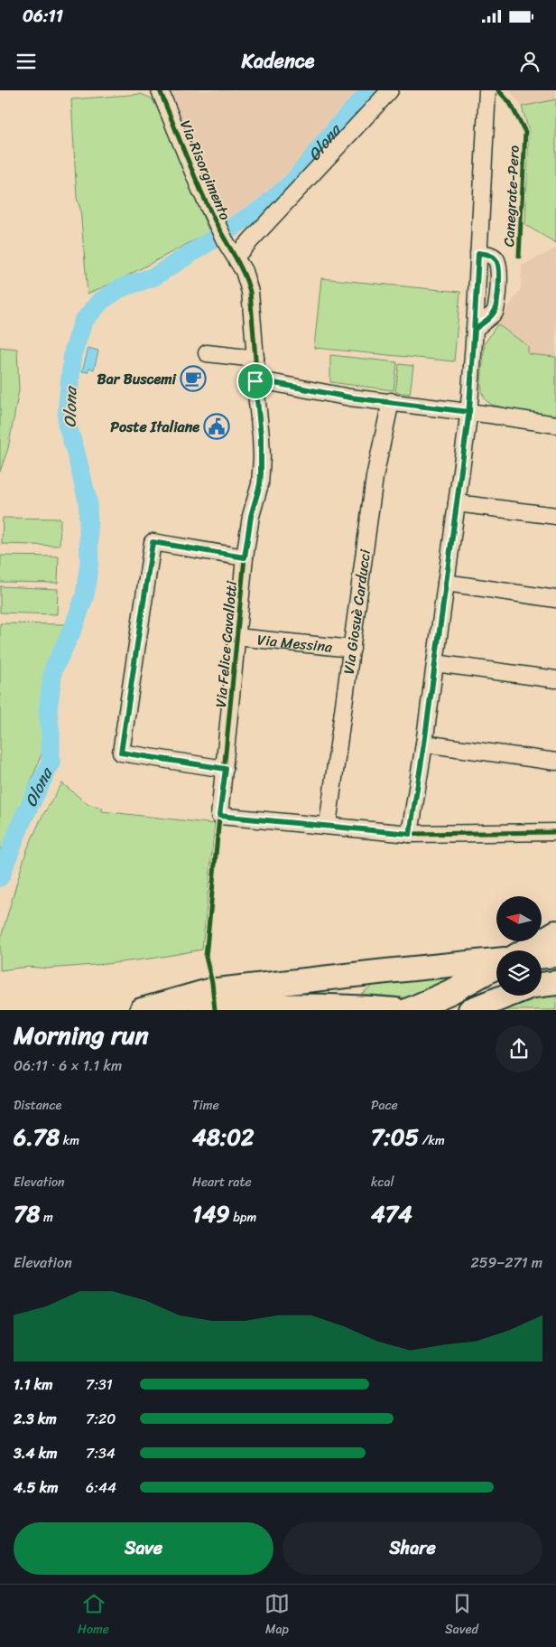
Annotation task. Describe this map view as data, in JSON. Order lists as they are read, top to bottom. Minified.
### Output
{"streets":{"street":["Via Risorgimento","Via Giosuè Carducci","Via Messina","Via Felice Cavallotti"],"cycle path":["Canegrate-Pero"]},"crossings":[["Via Risorgimento","Via Felice Cavallotti"],["Via Giosuè Carducci","Via Messina"],["Via Giosuè Carducci","Via Felice Cavallotti"],["Via Messina","Via Felice Cavallotti"]],"water":["Olona"],"places":{"cafe":["Bar Buscemi"],"public building":["Poste Italiane"]},"north":"left","page":{"status":"06:11","header":"Kadence","heading":["Morning run","06:11 · 6 × 1.1 km"],"stats":[["Distance","6.78 km"],["Time","48:02"],["Pace","7:05 /km"],["Elevation","78 m"],["Heart rate","149 bpm"],["kcal","474"]],"chart":["Elevation","259–271 m"],"list":[{"name":"1.1 km","note":"7:31"},{"name":"2.3 km","note":"7:20"},{"name":"3.4 km","note":"7:34"},{"name":"4.5 km","note":"6:44"}],"buttons":["Save","Share"],"tabs":["Home","Map","Saved"]}}
